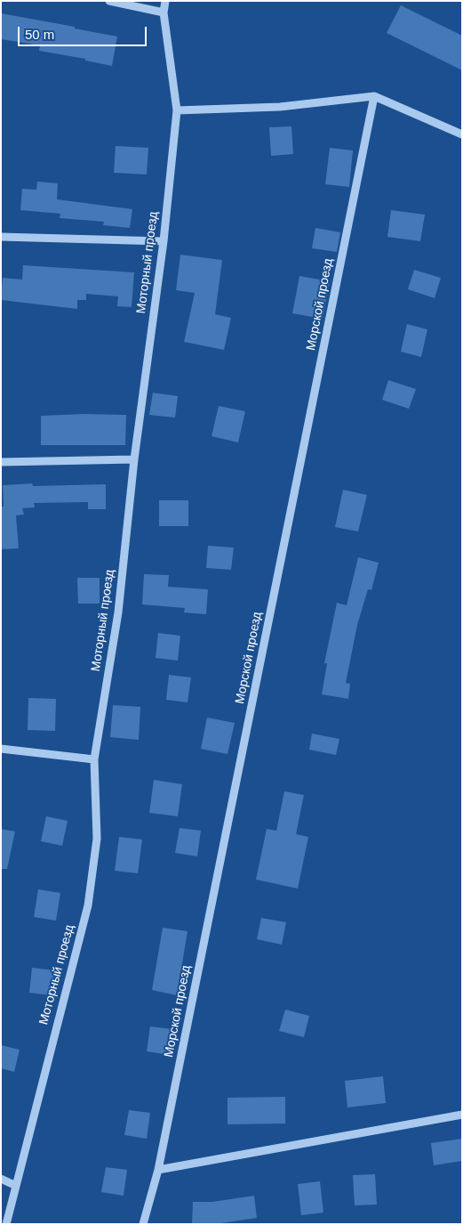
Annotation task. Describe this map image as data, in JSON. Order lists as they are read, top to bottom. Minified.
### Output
{"streets":{"street":["Моторный проезд","Морской проезд"]},"scale_bar":"50 m"}
